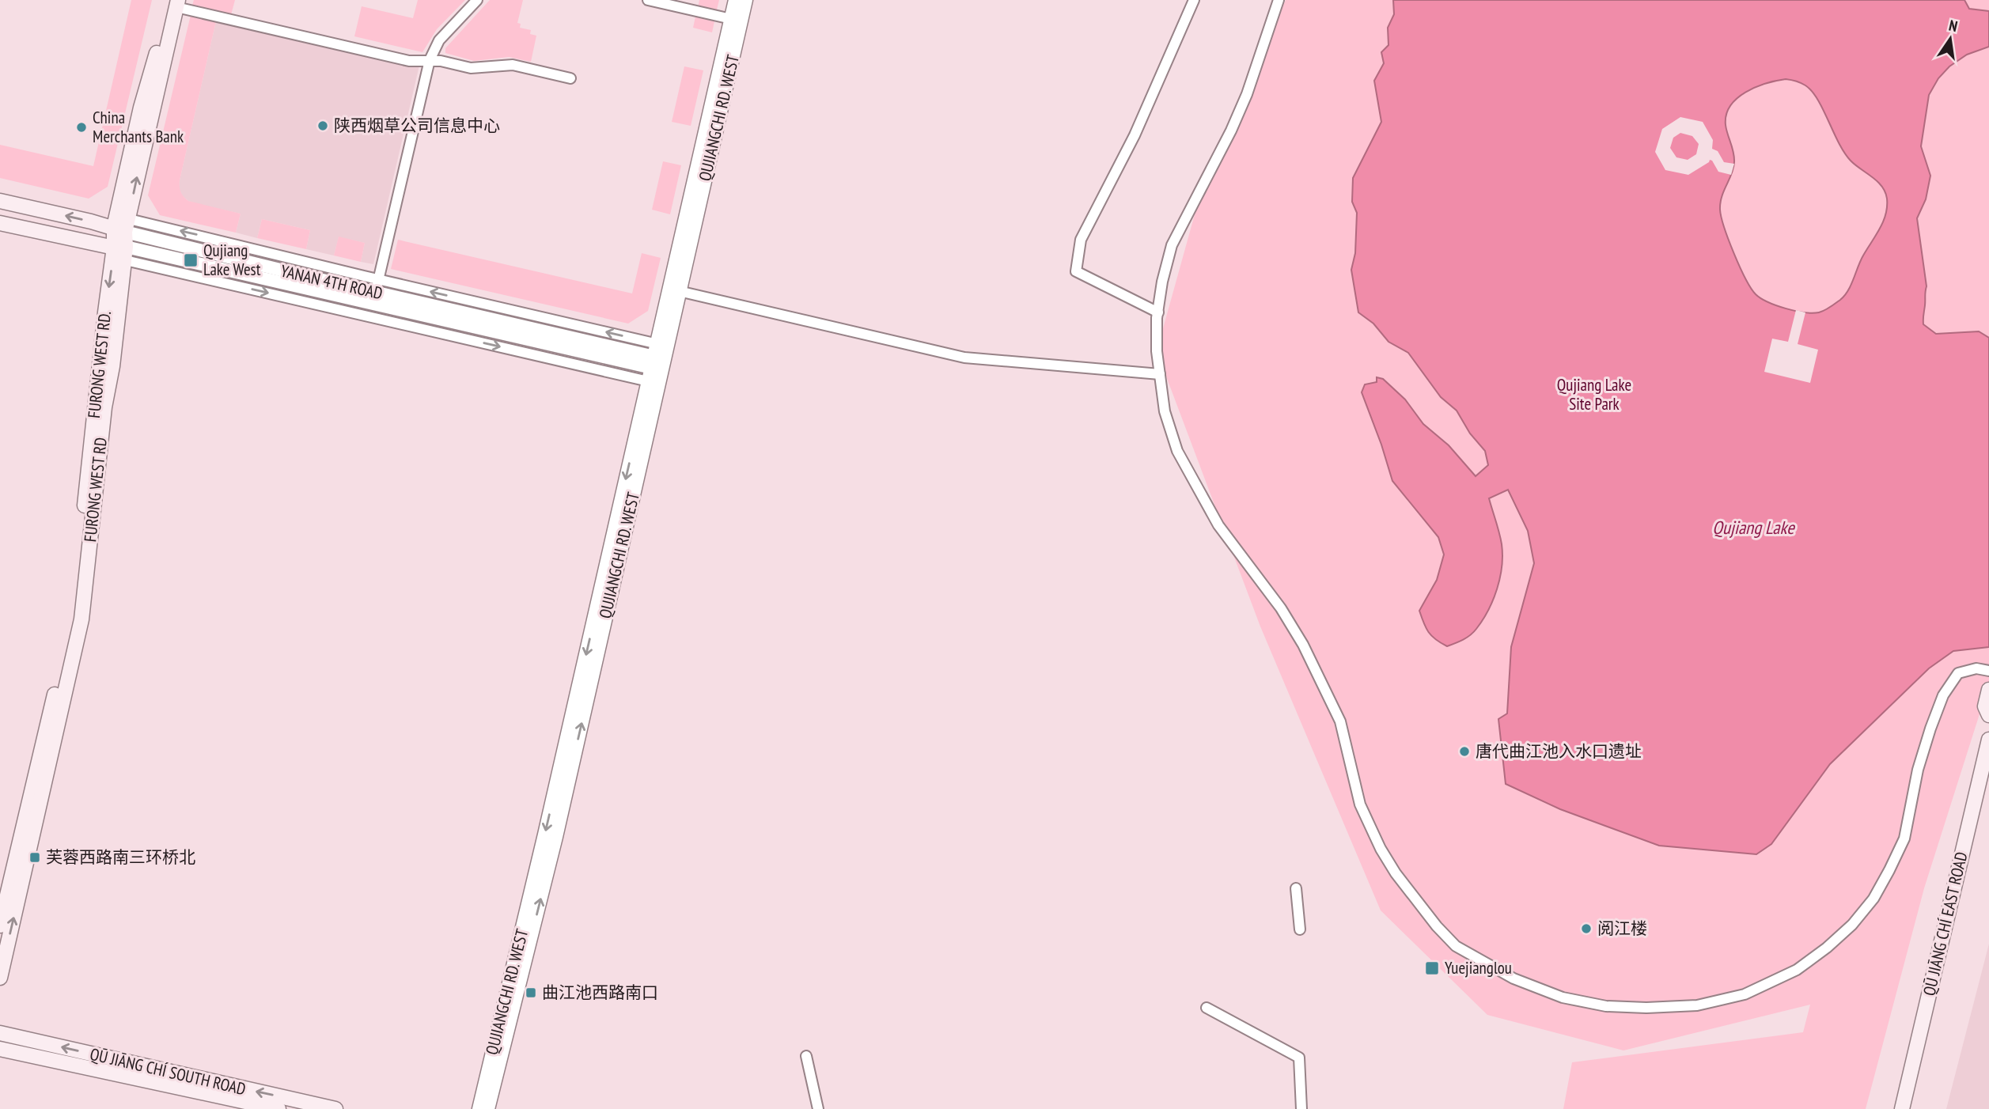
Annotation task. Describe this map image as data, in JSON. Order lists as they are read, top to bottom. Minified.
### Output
{"streets":{"main road":["YANAN 4TH ROAD","FURONG WEST RD.","FURONG WEST RD","QŪ JIĀNG CHÍ EAST ROAD","QŪ JIĀNG CHÍ SOUTH ROAD"],"street":["QUJIANGCHI RD. WEST"]},"crossings":[["QUJIANGCHI RD. WEST","YANAN 4TH ROAD"],["YANAN 4TH ROAD","FURONG WEST RD."],["YANAN 4TH ROAD","FURONG WEST RD"],["FURONG WEST RD.","FURONG WEST RD"]],"one_way":["FURONG WEST RD.","FURONG WEST RD"],"water":["Qujiang Lake"],"parks":["Qujiang Lake Site Park"],"places":{"other":["陕西烟草公司信息中心","China Merchants Bank","唐代曲江池入水口遗址","阅江楼"],"transit":["Qujiang Lake West","芙蓉西路南三环桥北","Yuejianglou","曲江池西路南口"]},"north":"top"}
